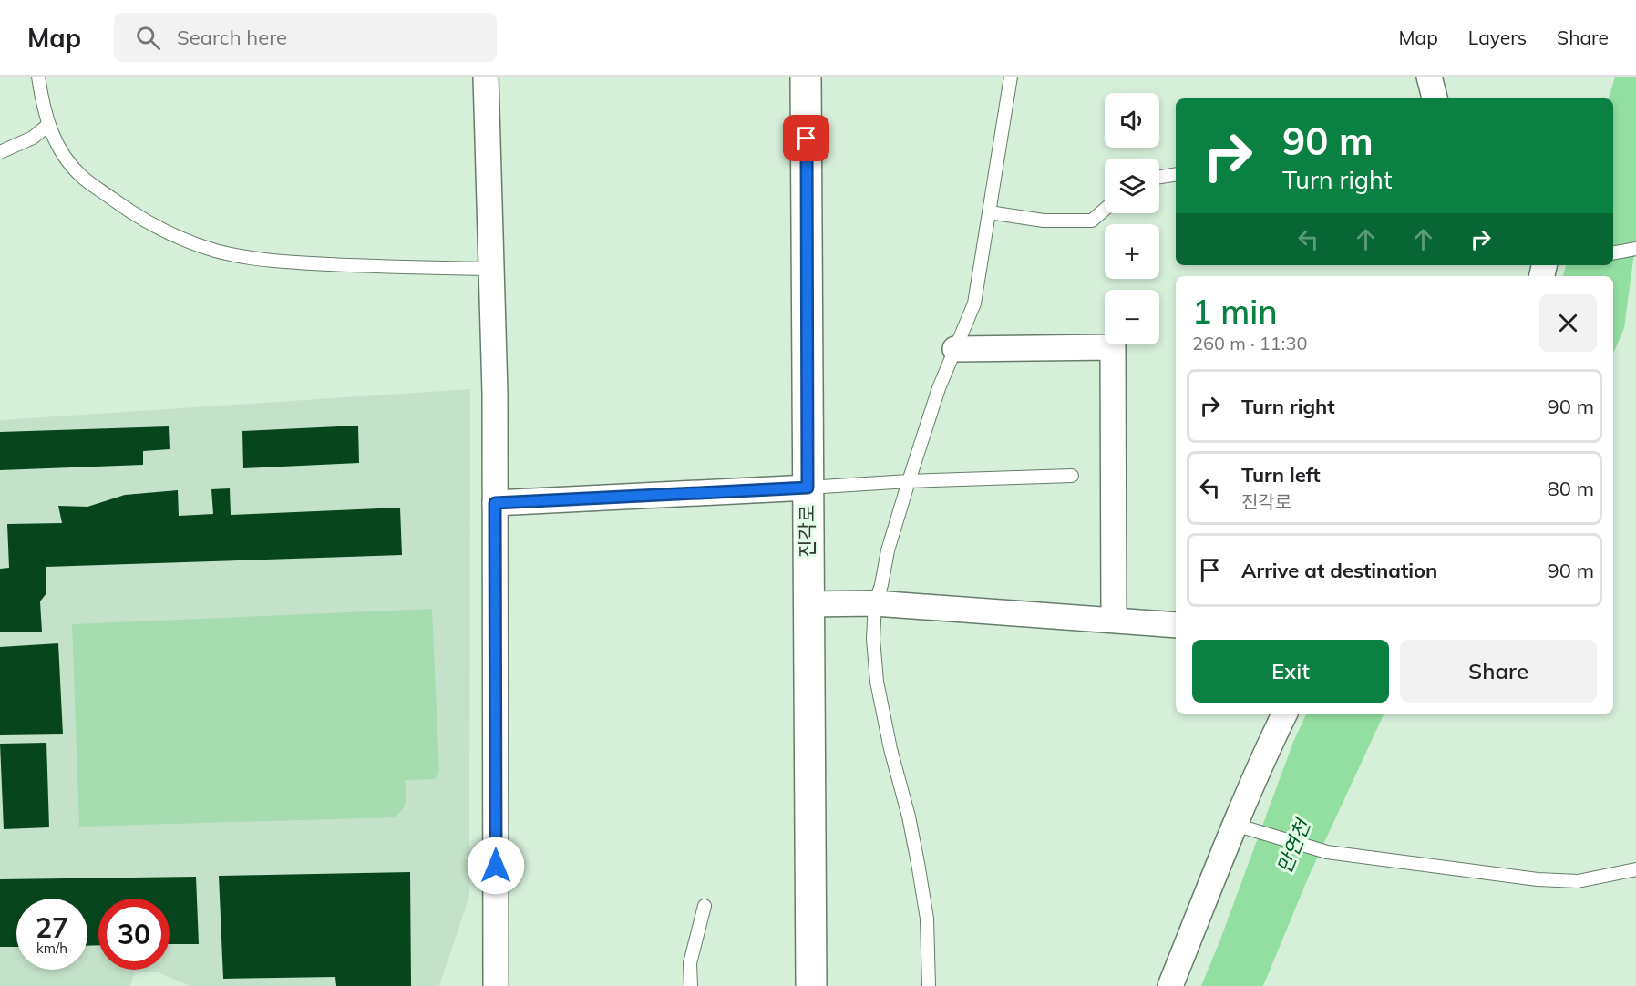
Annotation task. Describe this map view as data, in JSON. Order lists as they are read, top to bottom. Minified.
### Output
{"streets":{"street":["진각로"]},"water":["만연천"],"page":{"header":"Map","search":"Search here","nav":["Map","Layers","Share"],"map_buttons":["+","−"],"turn":["90 m","Turn right"],"heading":["1 min","260 m · 11:30"],"list":[{"name":"Turn right","value":"90 m"},{"name":"Turn left","note":"진각로","value":"80 m"},{"name":"Arrive at destination","value":"90 m"}],"buttons":["Exit","Share"],"speed":"27 km/h","limit":"30"}}
